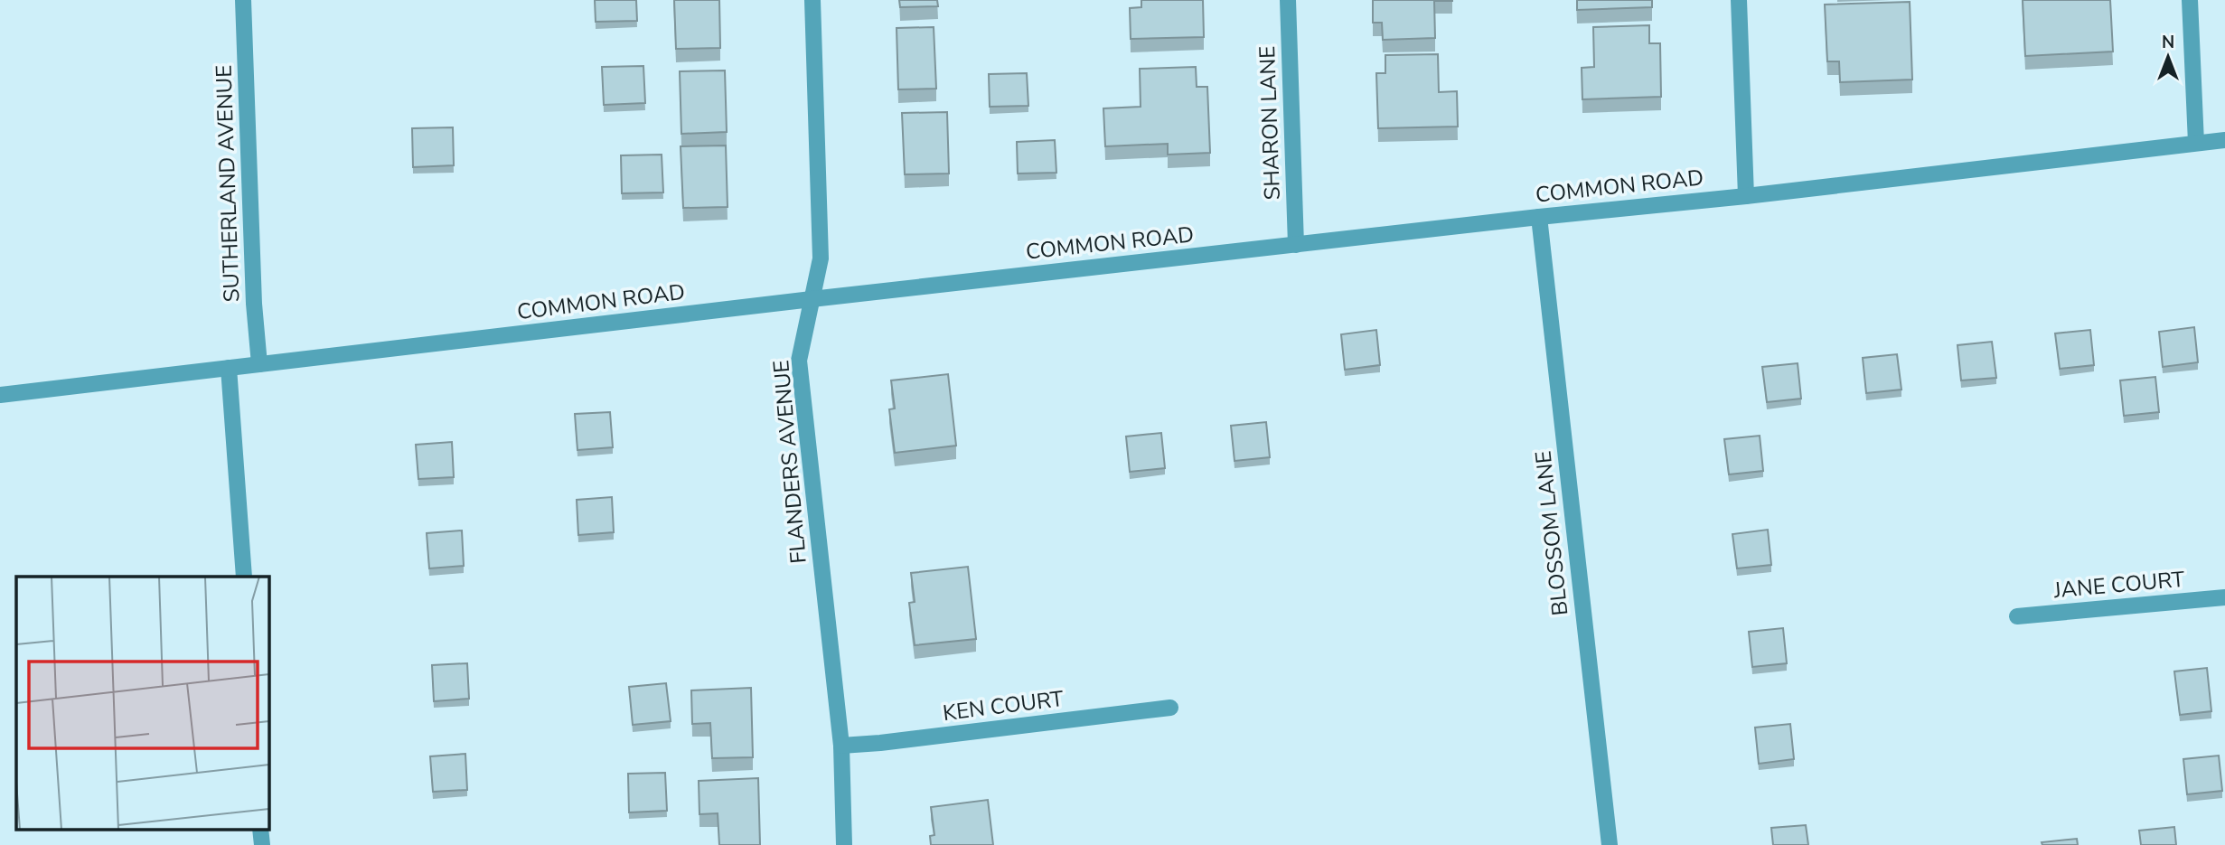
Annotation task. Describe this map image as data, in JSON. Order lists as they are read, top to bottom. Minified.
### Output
{"streets":{"street":["SHARON LANE","SUTHERLAND AVENUE","COMMON ROAD","FLANDERS AVENUE","BLOSSOM LANE","JANE COURT","KEN COURT"]},"crossings":[["SHARON LANE","COMMON ROAD"],["SUTHERLAND AVENUE","COMMON ROAD"],["COMMON ROAD","FLANDERS AVENUE"],["COMMON ROAD","BLOSSOM LANE"],["FLANDERS AVENUE","KEN COURT"]],"north":"top"}
